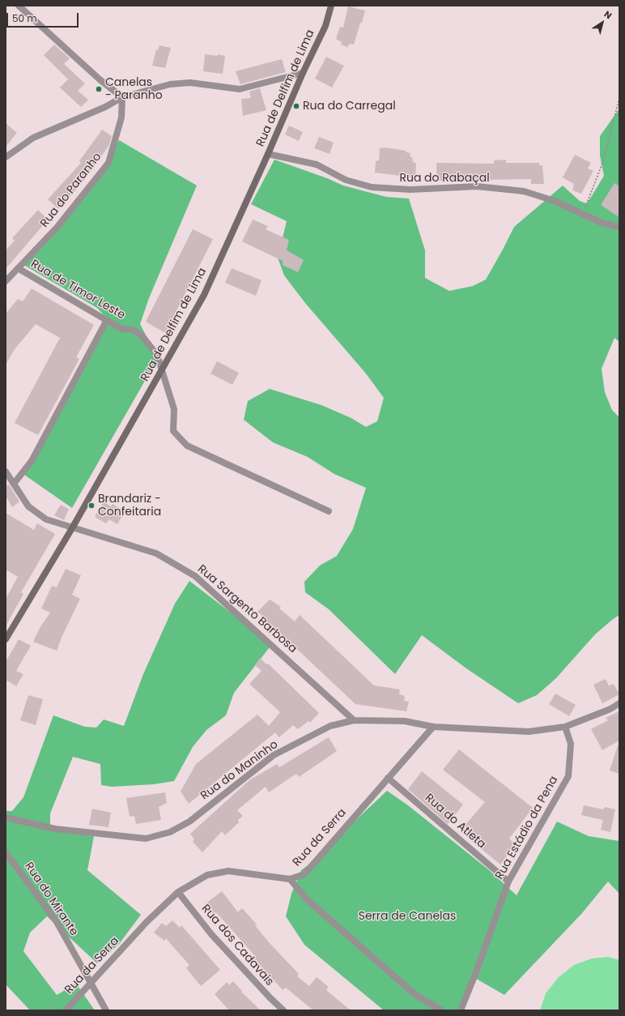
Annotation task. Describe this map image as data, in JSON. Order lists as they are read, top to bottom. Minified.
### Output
{"streets":{"main road":["Rua de Delfim de Lima"],"street":["Rua do Rabaçal","Rua do Paranho","Rua de Timor Leste","Rua Sargento Barbosa","Rua do Maninho","Rua do Atleta","Rua Estádio da Pena","Rua da Serra","Rua do Mirante","Rua dos Cadavais"]},"crossings":[["Rua de Delfim de Lima","Rua do Rabaçal"],["Rua de Delfim de Lima","Rua de Timor Leste"],["Rua de Delfim de Lima","Rua Sargento Barbosa"],["Rua do Paranho","Rua de Timor Leste"],["Rua Sargento Barbosa","Rua do Maninho"],["Rua do Maninho","Rua Estádio da Pena"],["Rua do Maninho","Rua da Serra"],["Rua do Atleta","Rua Estádio da Pena"],["Rua do Atleta","Rua da Serra"],["Rua da Serra","Rua do Mirante"],["Rua da Serra","Rua dos Cadavais"]],"parks":["Serra de Canelas"],"places":["Canelas - Paranho","Rua do Carregal","Brandariz - Confeitaria"],"scale_bar":"50 m","north":"top right"}
